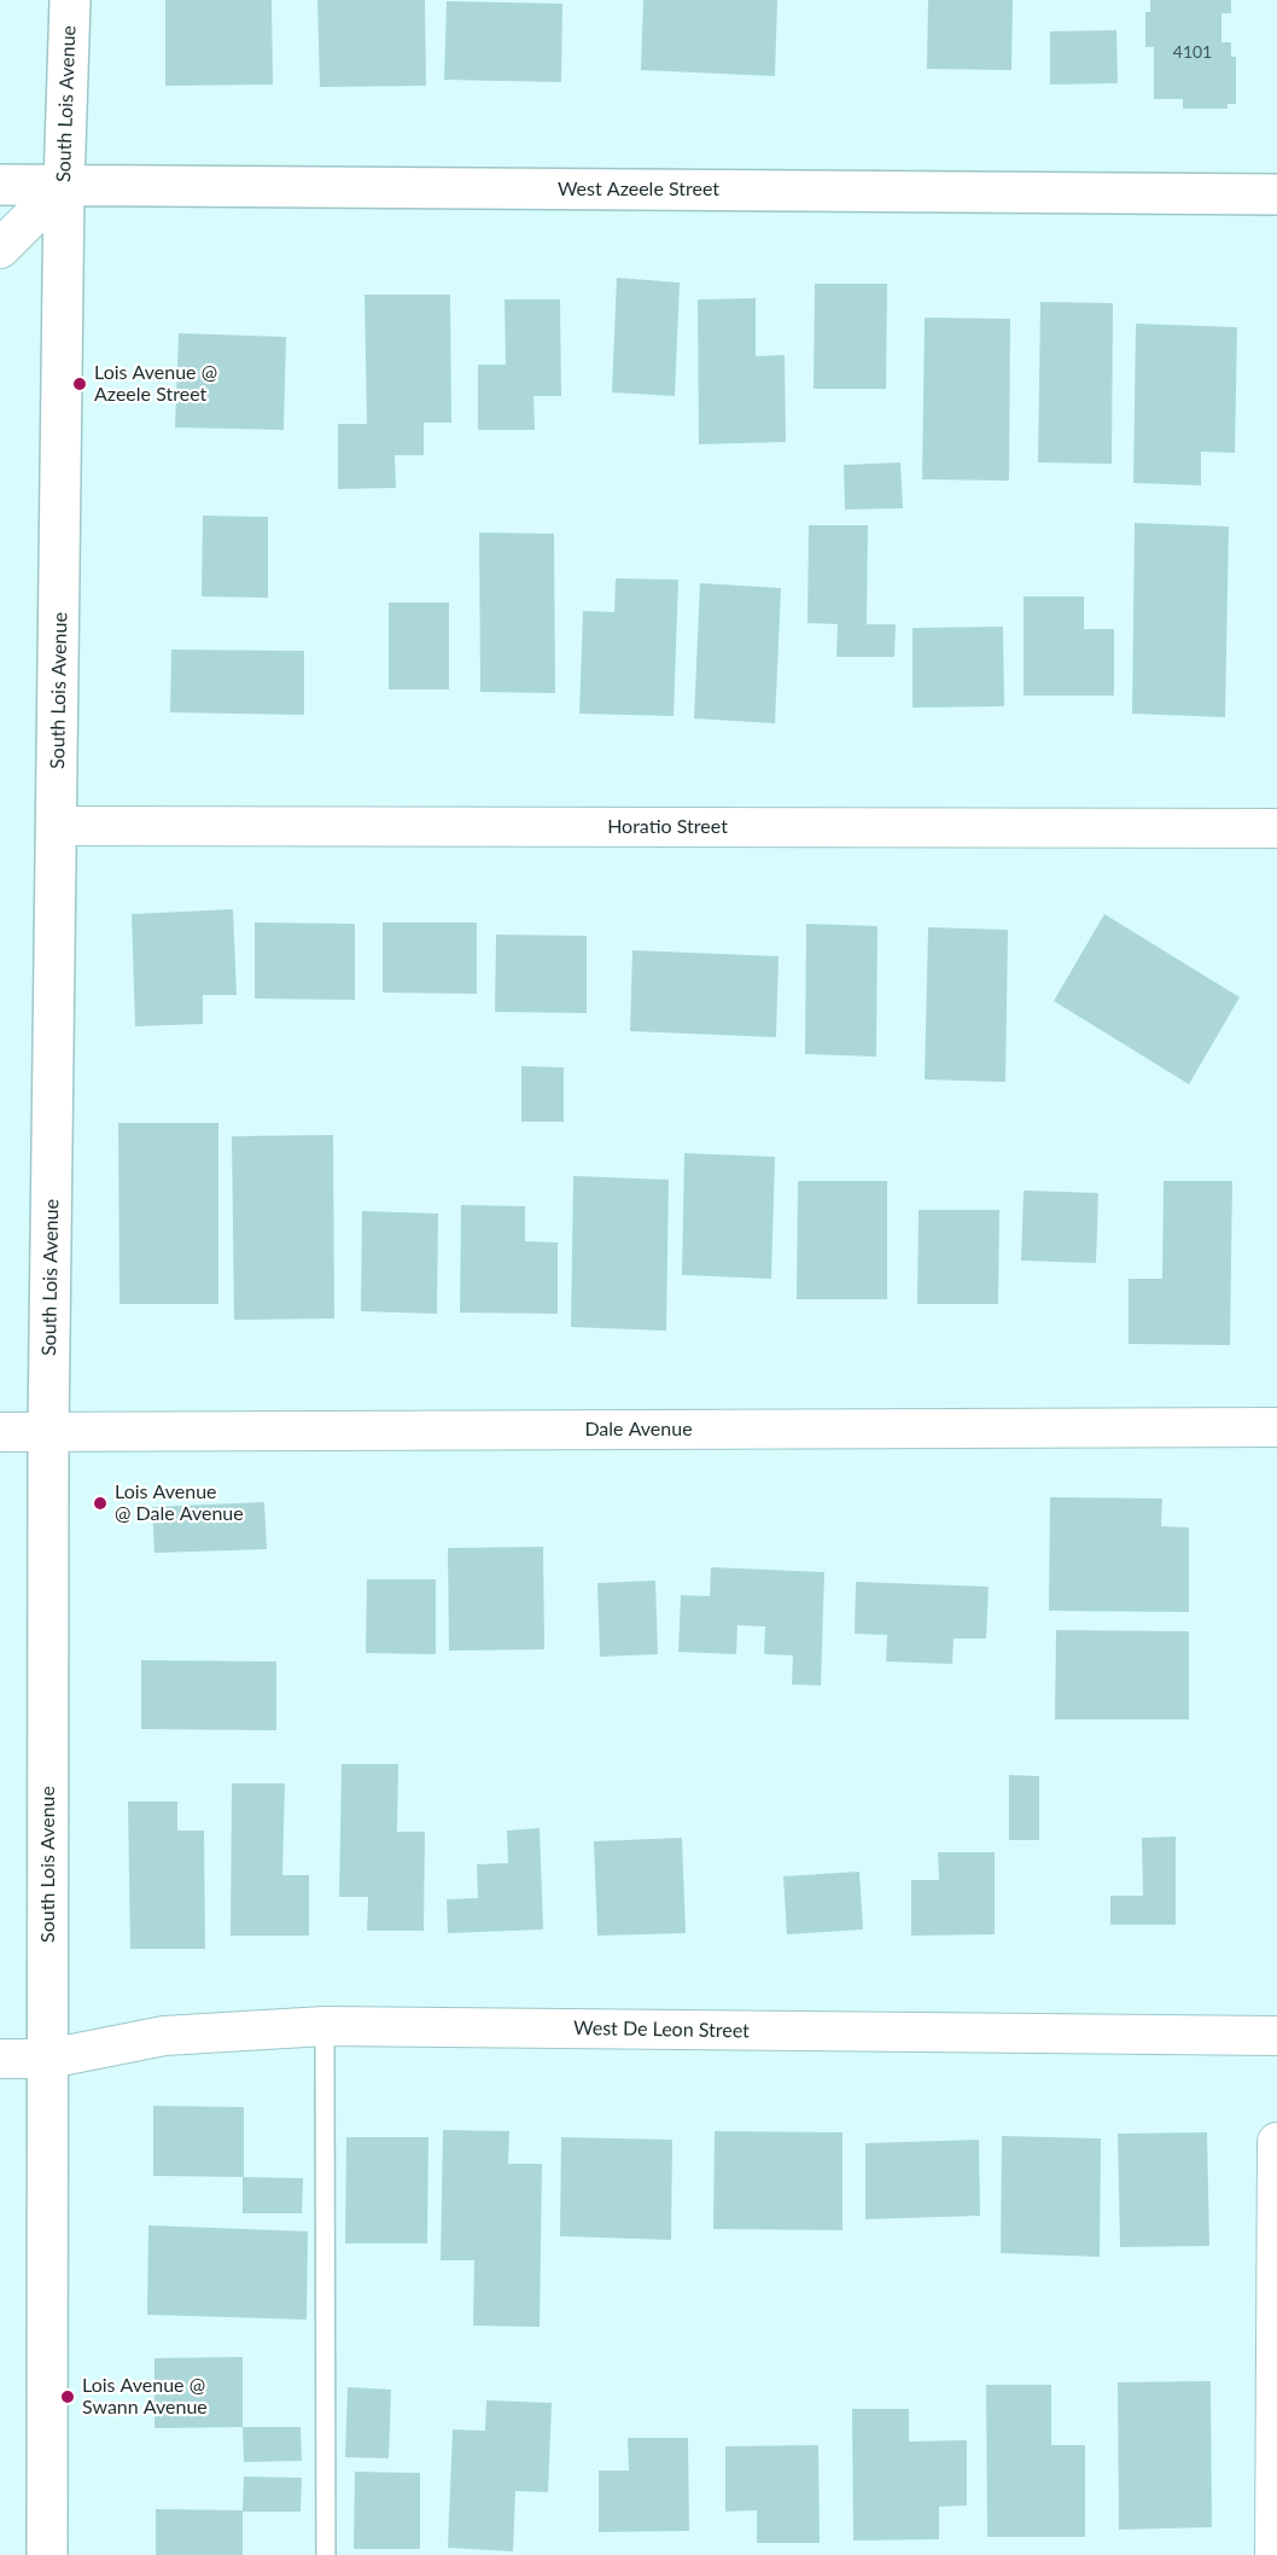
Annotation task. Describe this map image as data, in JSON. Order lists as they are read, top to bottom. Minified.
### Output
{"streets":{"street":["South Lois Avenue","West Azeele Street","Horatio Street","Dale Avenue","West De Leon Street"]},"crossings":[["South Lois Avenue","West Azeele Street"],["South Lois Avenue","Horatio Street"],["South Lois Avenue","Dale Avenue"],["South Lois Avenue","West De Leon Street"]],"places":["Lois Avenue @ Azeele Street","Lois Avenue @ Dale Avenue","Lois Avenue @ Swann Avenue"],"house_numbers":["4101"]}
